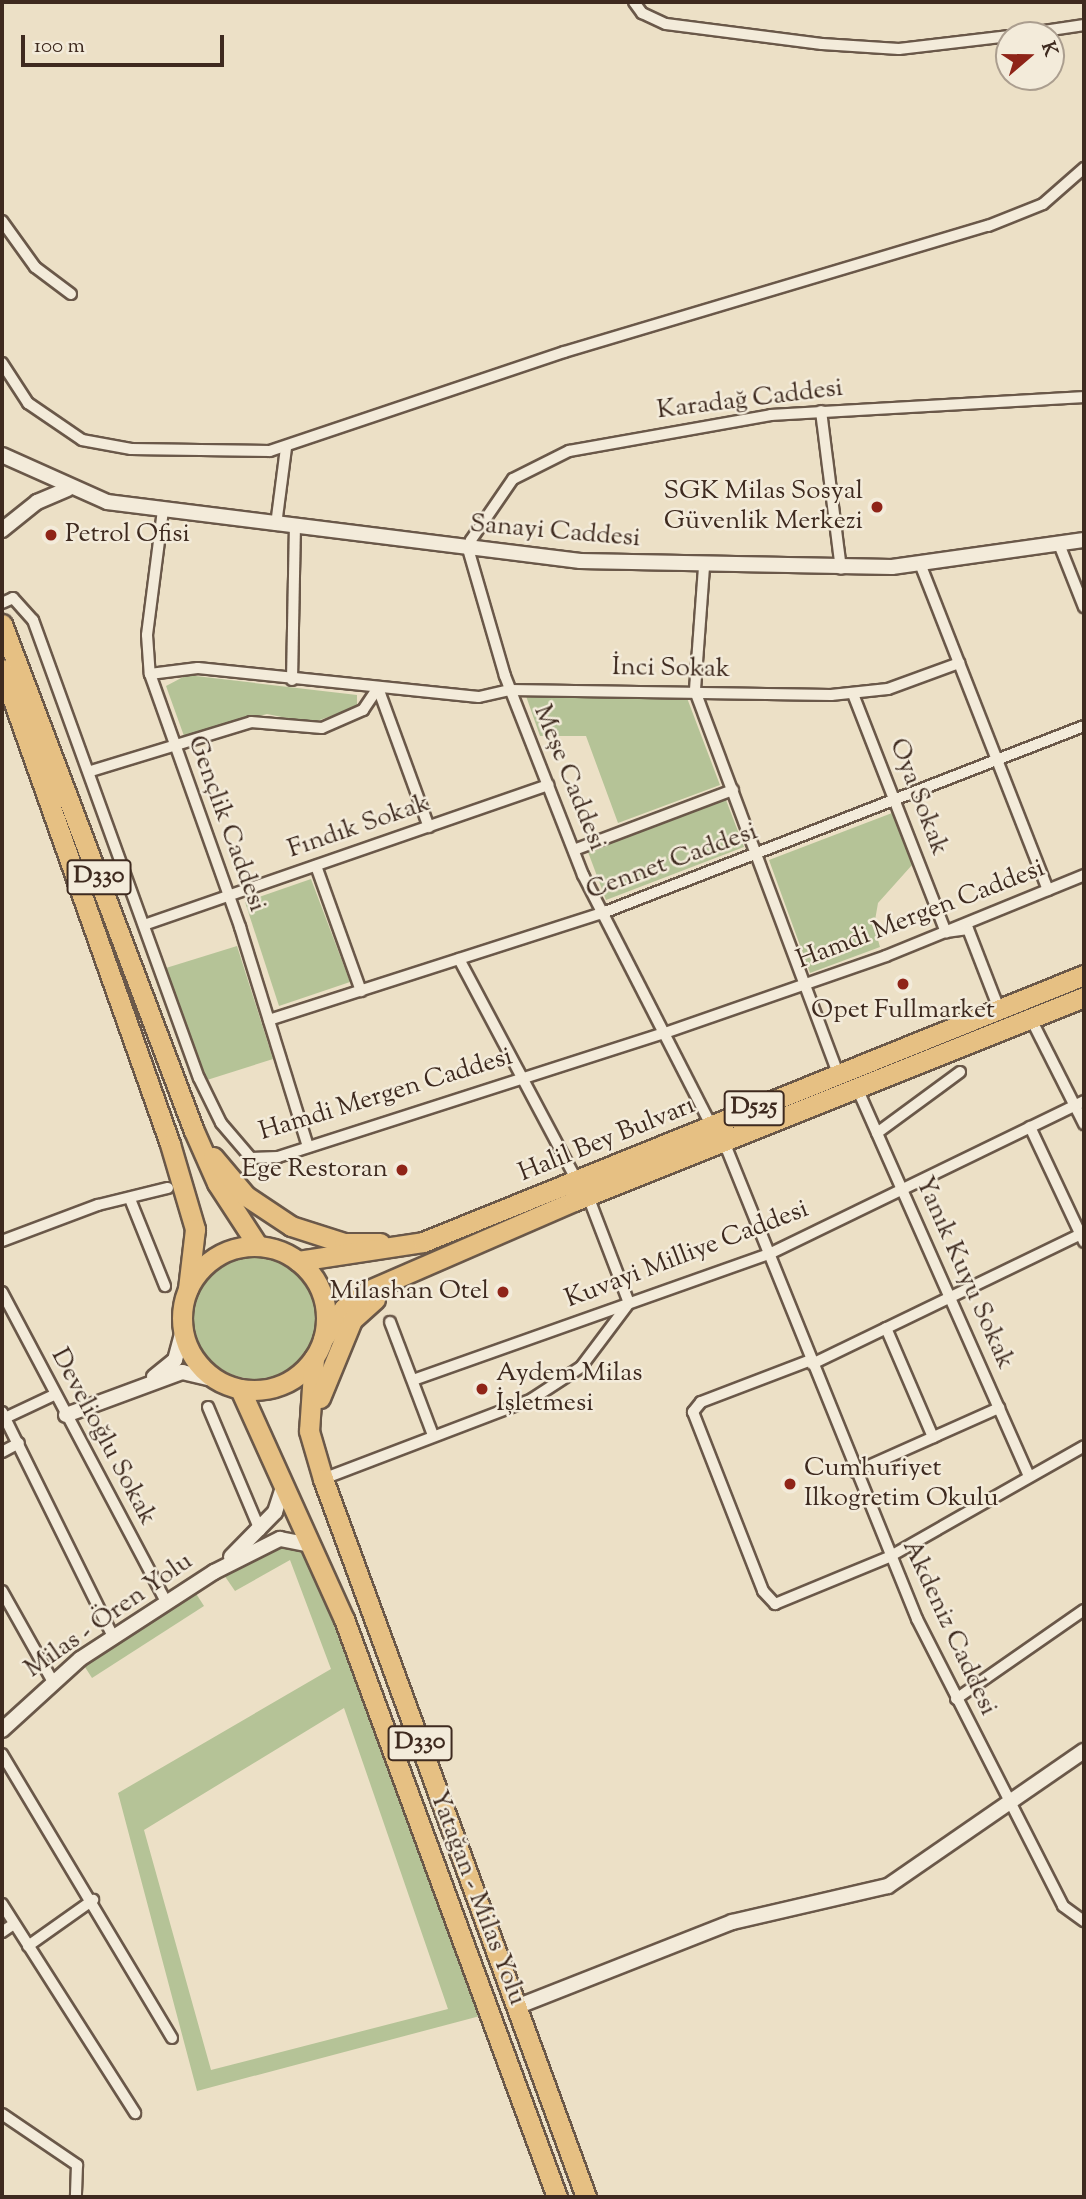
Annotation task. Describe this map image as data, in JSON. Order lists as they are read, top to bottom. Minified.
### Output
{"streets":{"highway":["D330","D525","Halil Bey Bulvarı","Yatağan - Milas Yolu"],"street":["Karadağ Caddesi","Sanayi Caddesi","İnci Sokak","Meşe Caddesi","Oya Sokak","Gençlik Caddesi","Fındık Sokak","Cennet Caddesi","Hamdi Mergen Caddesi","Kuvayi Milliye Caddesi","Yanık Kuyu Sokak","Develioğlu Sokak","Milas - Ören Yolu","Akdeniz Caddesi"]},"crossings":[["Karadağ Caddesi","Sanayi Caddesi"],["Karadağ Caddesi","Meşe Caddesi"],["Sanayi Caddesi","Meşe Caddesi"],["Sanayi Caddesi","Gençlik Caddesi"],["İnci Sokak","Meşe Caddesi"],["İnci Sokak","Oya Sokak"],["İnci Sokak","Gençlik Caddesi"],["Meşe Caddesi","Fındık Sokak"],["Meşe Caddesi","Cennet Caddesi"],["Meşe Caddesi","Hamdi Mergen Caddesi"],["Meşe Caddesi","Halil Bey Bulvarı"],["Oya Sokak","Cennet Caddesi"],["Oya Sokak","Hamdi Mergen Caddesi"],["Gençlik Caddesi","Fındık Sokak"],["Gençlik Caddesi","Cennet Caddesi"],["Gençlik Caddesi","Hamdi Mergen Caddesi"],["Fındık Sokak","Hamdi Mergen Caddesi"],["D330","D525"],["D330","Yatağan - Milas Yolu"],["D525","Halil Bey Bulvarı"],["D525","Yatağan - Milas Yolu"],["Halil Bey Bulvarı","Yanık Kuyu Sokak"],["Halil Bey Bulvarı","Akdeniz Caddesi"],["Kuvayi Milliye Caddesi","Yanık Kuyu Sokak"],["Kuvayi Milliye Caddesi","Akdeniz Caddesi"],["Develioğlu Sokak","Milas - Ören Yolu"]],"places":["SGK Milas Sosyal Güvenlik Merkezi","Petrol Ofisi","Opet Fullmarket","Ege Restoran","Milashan Otel","Aydem Milas İşletmesi","Cumhuriyet Ilkogretim Okulu"],"scale_bar":"100 m","north":"right"}
